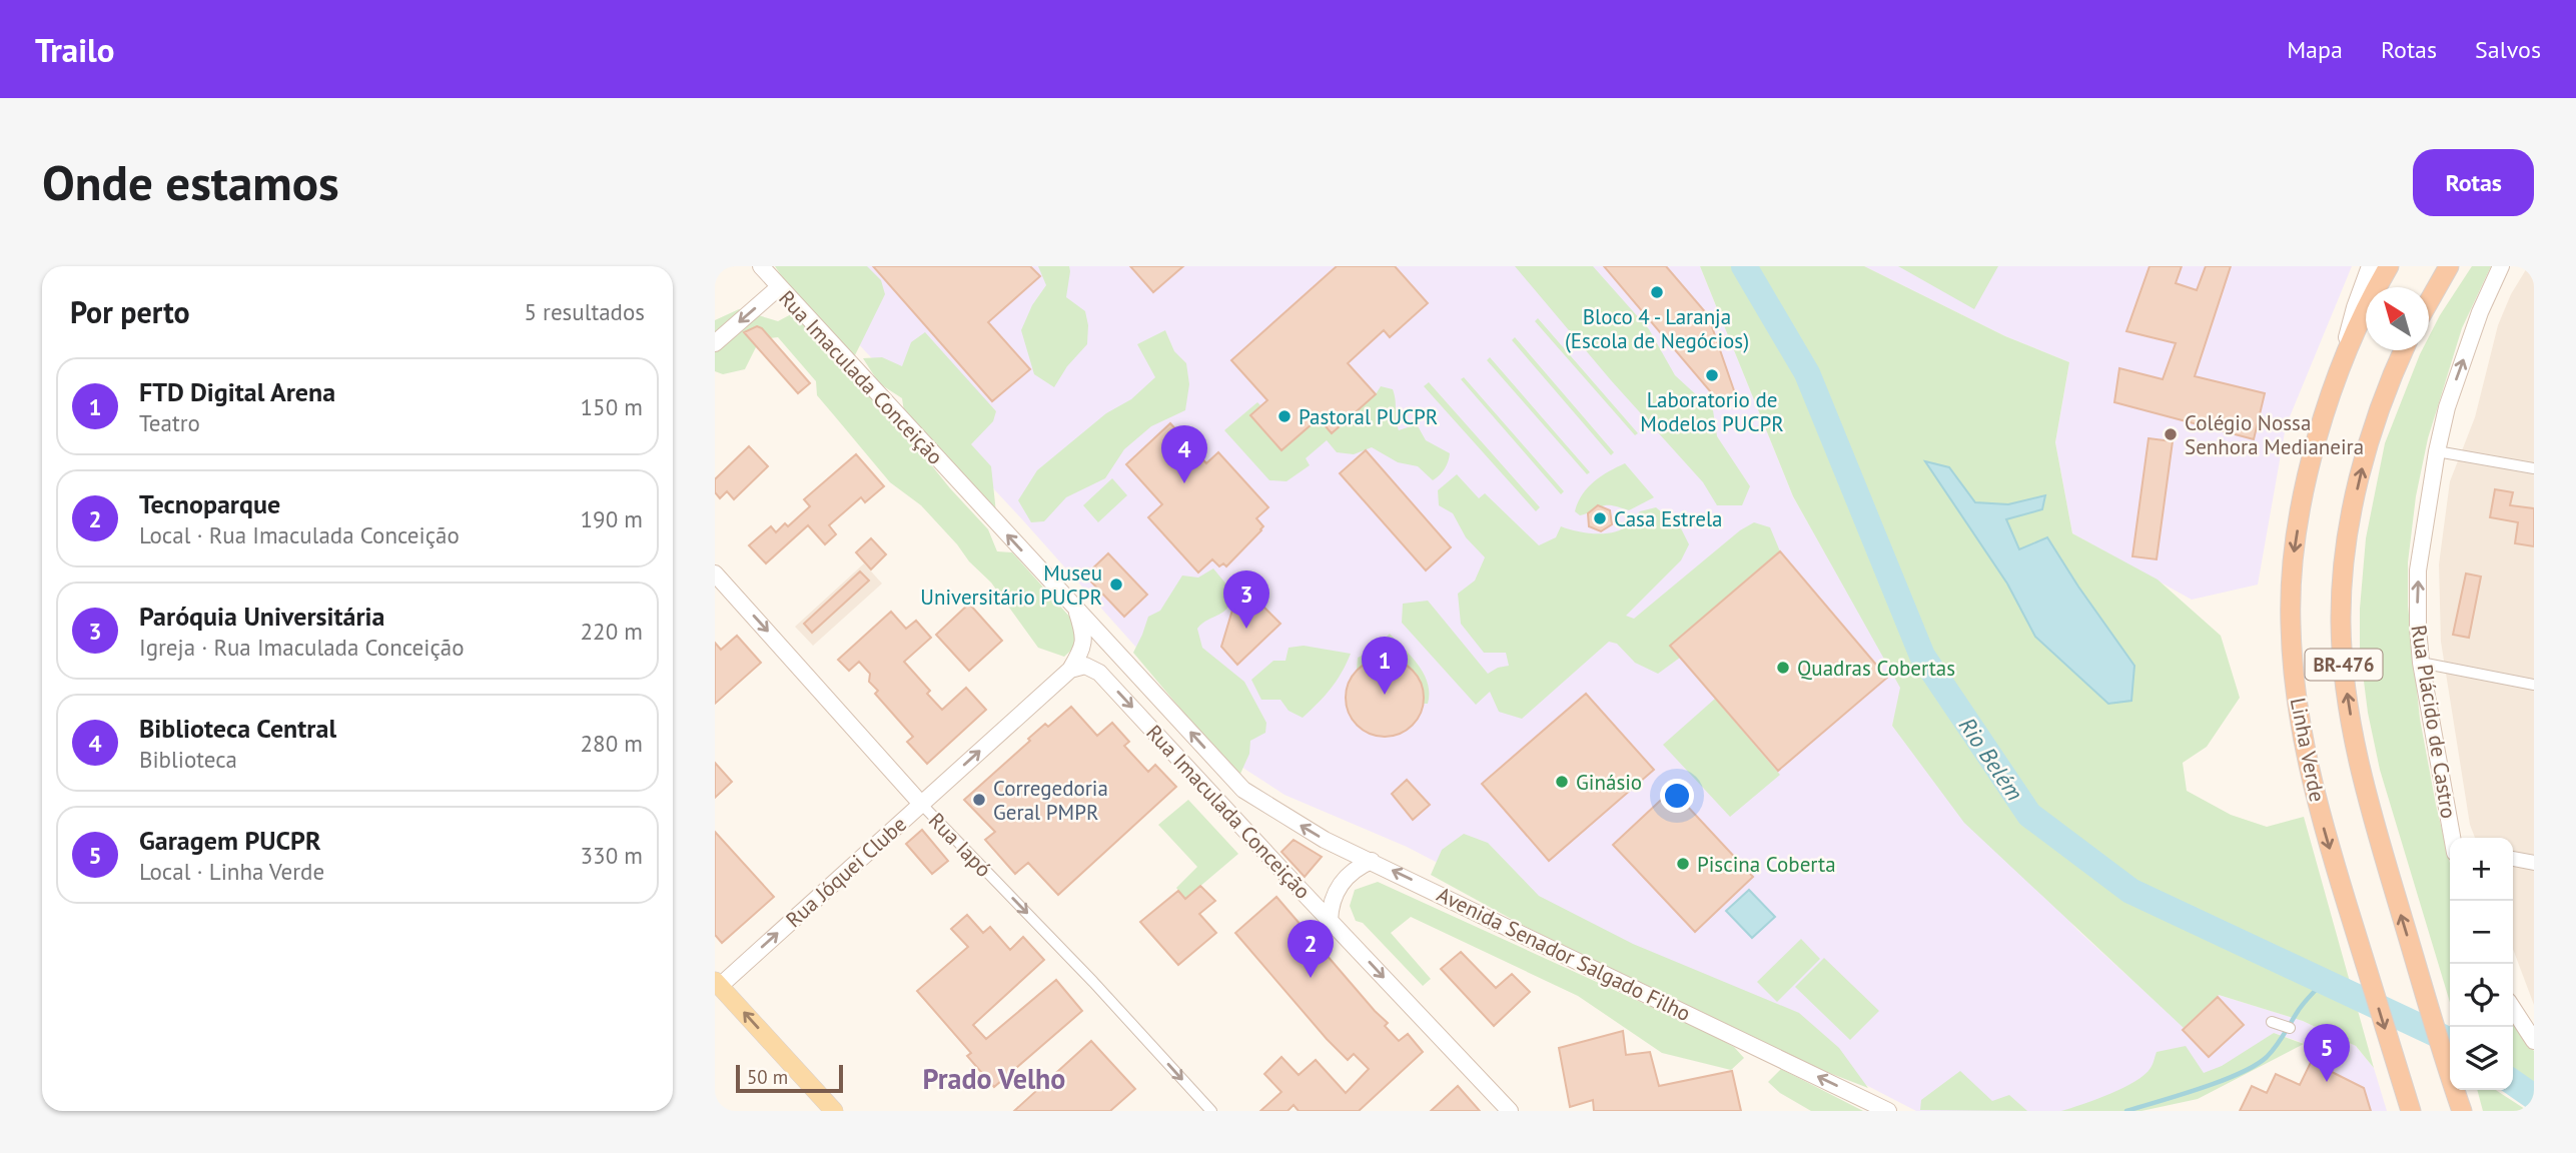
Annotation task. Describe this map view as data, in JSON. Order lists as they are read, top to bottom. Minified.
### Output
{"streets":{"highway":["BR-476","Linha Verde"],"main road":["Rua Imaculada Conceição","Rua Plácido de Castro","Rua Iapó","Rua Jóquei Clube","Avenida Senador Salgado Filho"]},"crossings":[["Rua Imaculada Conceição","Rua Jóquei Clube"],["Rua Imaculada Conceição","Avenida Senador Salgado Filho"],["Rua Iapó","Rua Jóquei Clube"]],"one_way":["Rua Iapó","Rua Jóquei Clube","Avenida Senador Salgado Filho"],"districts":["Prado Velho"],"water":["Rio Belém"],"places":["Bloco 4 - Laranja (Escola de Negócios)","Laboratorio de Modelos PUCPR","Pastoral PUCPR","Colégio Nossa Senhora Medianeira","Casa Estrela","Museu Universitário PUCPR","Quadras Cobertas","Ginásio","Corregedoria Geral PMPR","Piscina Coberta"],"scale_bar":"50 m","north":"top left","page":{"header":"Trailo","nav":["Mapa","Rotas","Salvos"],"buttons":"Rotas","title":"Onde estamos","heading":["Por perto","5 resultados"],"list":[{"mark":"1","name":"FTD Digital Arena","note":"Teatro","value":"150 m"},{"mark":"2","name":"Tecnoparque","note":"Local · Rua Imaculada Conceição","value":"190 m"},{"mark":"3","name":"Paróquia Universitária","note":"Igreja · Rua Imaculada Conceição","value":"220 m"},{"mark":"4","name":"Biblioteca Central","note":"Biblioteca","value":"280 m"},{"mark":"5","name":"Garagem PUCPR","note":"Local · Linha Verde","value":"330 m"}],"pins":["4","3","1","2","5"],"map_buttons":["+","−"],"scale":"50 m"}}
